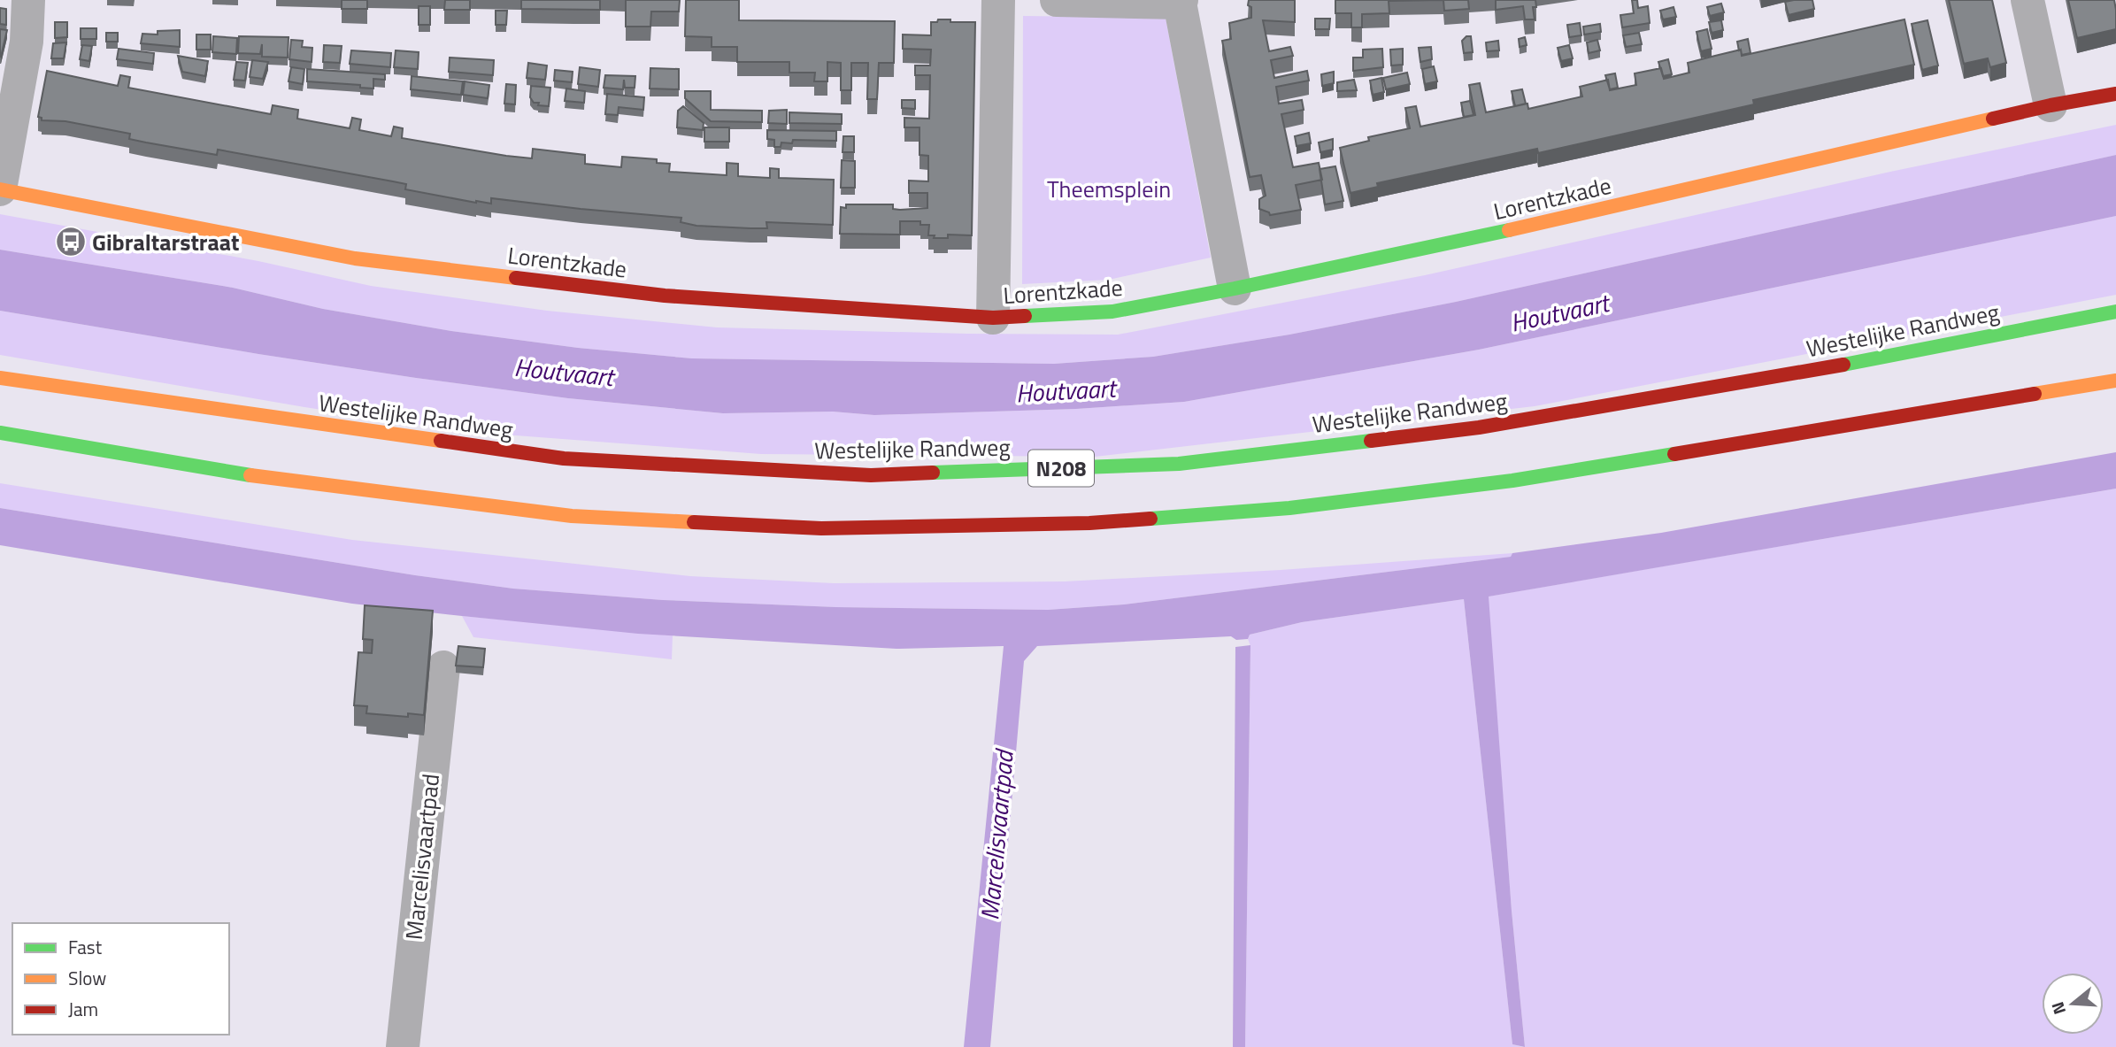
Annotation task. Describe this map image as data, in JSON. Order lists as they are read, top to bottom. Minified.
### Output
{"streets":{"main road":["Lorentzkade","Westelijke Randweg","N208"],"street":["Marcelisvaartpad"]},"water":["Houtvaart","Marcelisvaartpad"],"parks":["Theemsplein"],"places":{"bus stop":["Gibraltarstraat"]},"legend":["Fast","Slow","Jam"],"north":"left"}
